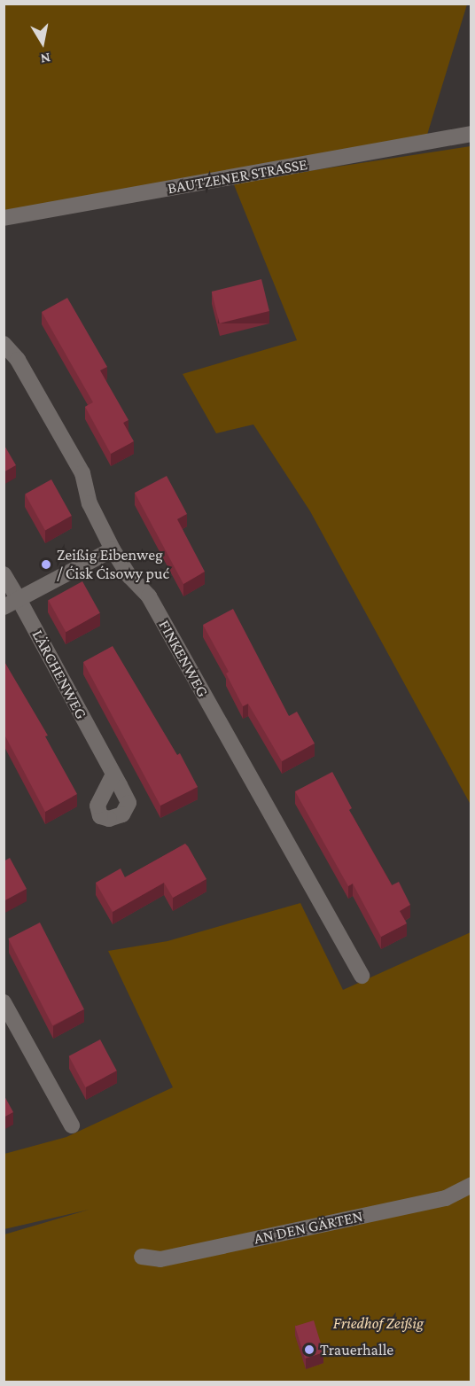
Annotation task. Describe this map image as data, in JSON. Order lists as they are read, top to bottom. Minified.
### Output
{"streets":{"street":["BAUTZENER STRASSE","FINKENWEG","LÄRCHENWEG","AN DEN GÄRTEN"]},"parks":["Friedhof Zeißig"],"places":["Zeißig Eibenweg / Ćisk Ćisowy puć","Trauerhalle"],"north":"bottom"}
